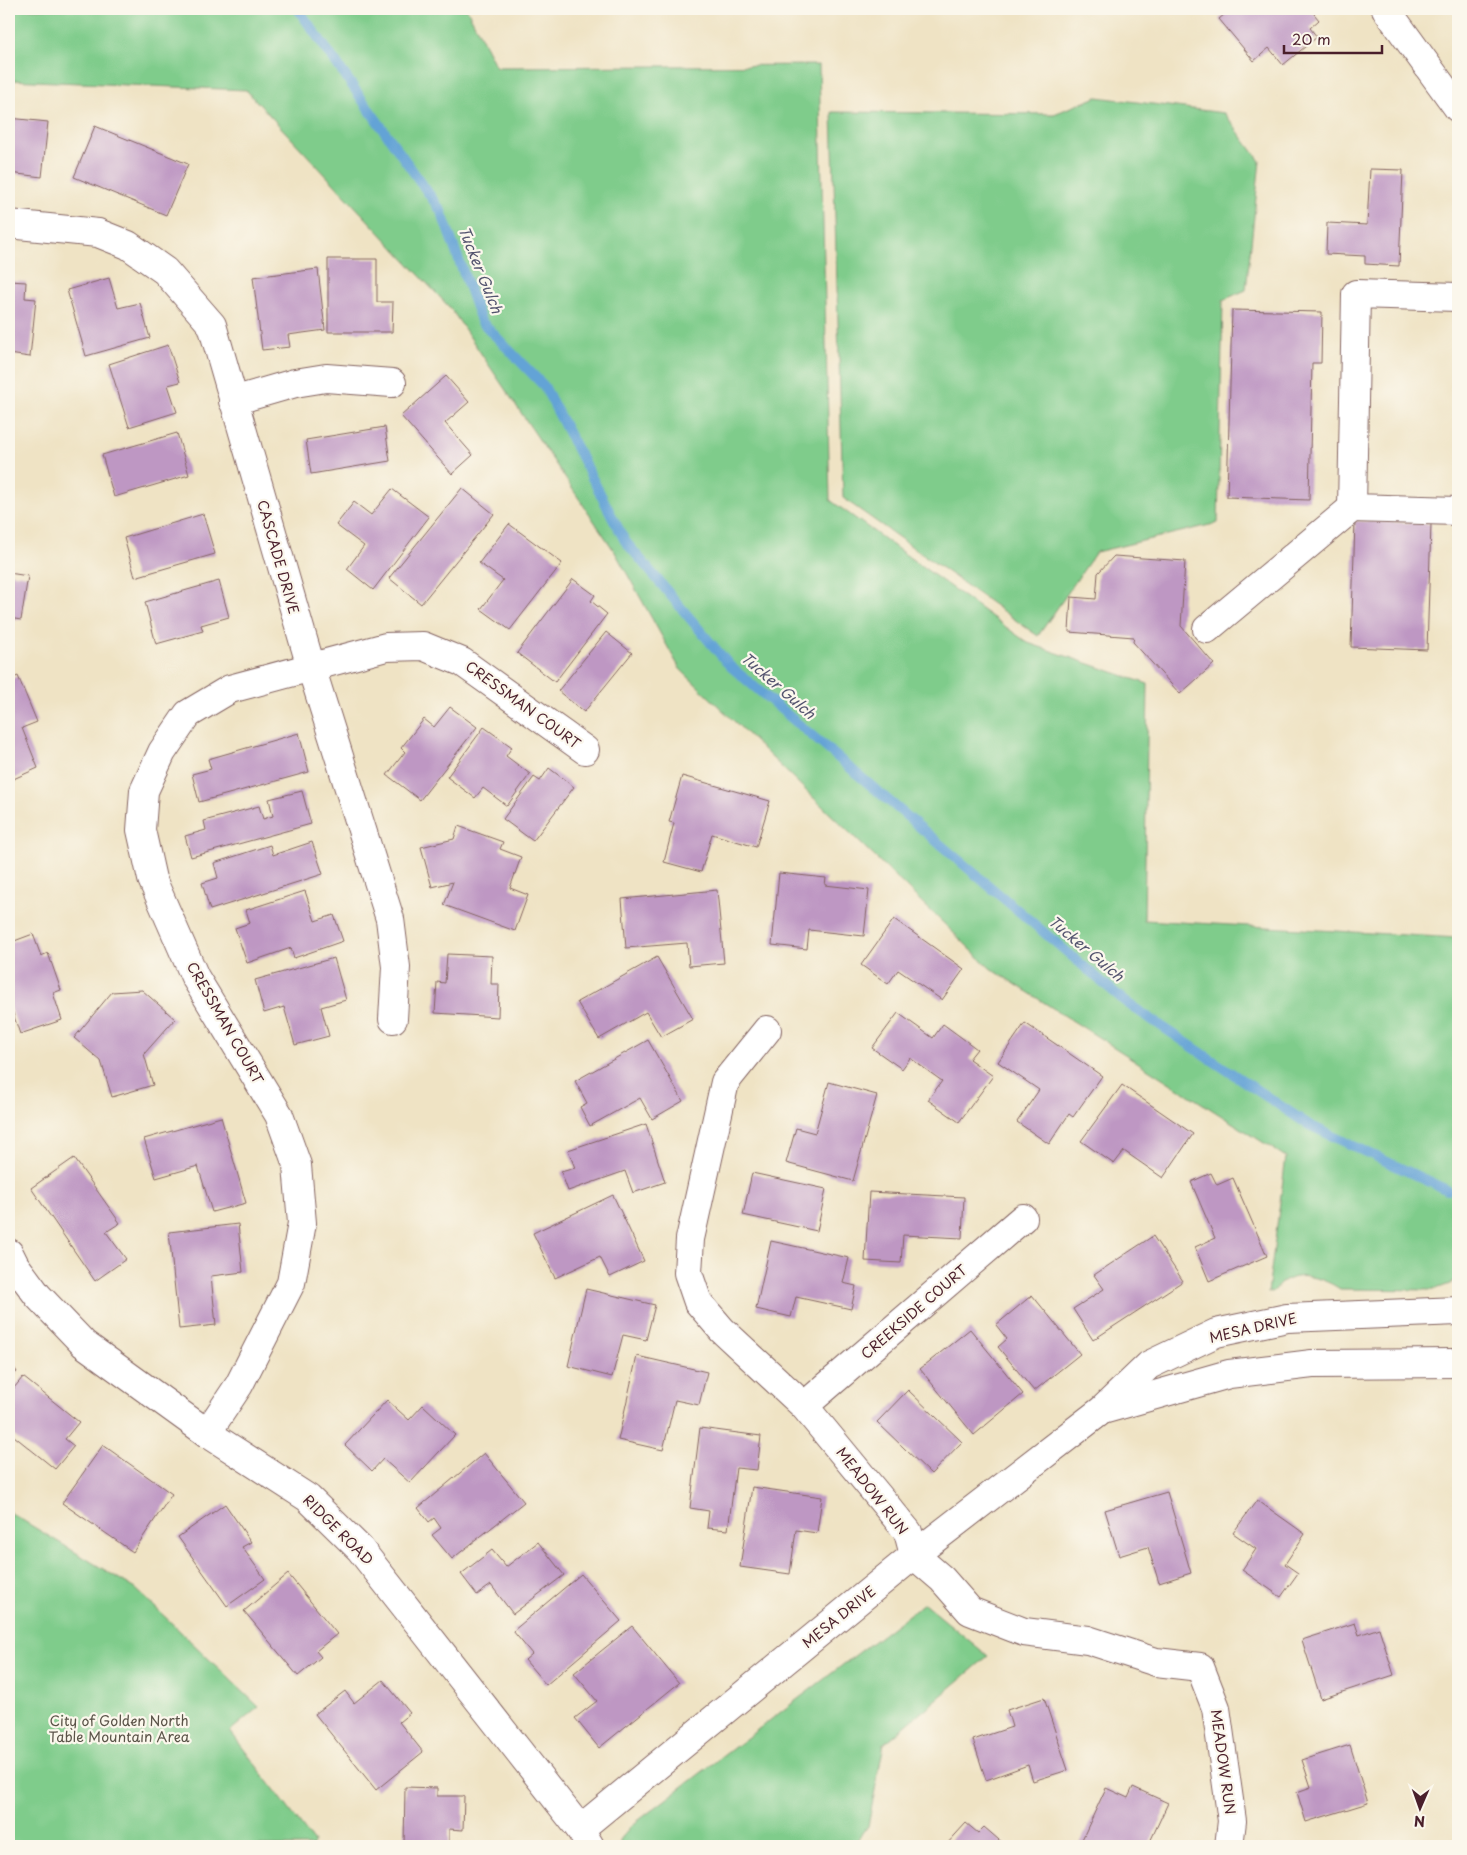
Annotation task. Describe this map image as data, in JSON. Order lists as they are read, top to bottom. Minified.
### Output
{"streets":{"street":["CASCADE DRIVE","CRESSMAN COURT","CREEKSIDE COURT","MESA DRIVE","MEADOW RUN","RIDGE ROAD"]},"crossings":[["CASCADE DRIVE","CRESSMAN COURT"],["CRESSMAN COURT","RIDGE ROAD"],["CREEKSIDE COURT","MEADOW RUN"],["MESA DRIVE","MEADOW RUN"],["MESA DRIVE","RIDGE ROAD"]],"water":["Tucker Gulch"],"parks":["City of Golden North Table Mountain Area"],"scale_bar":"20 m","north":"bottom"}
